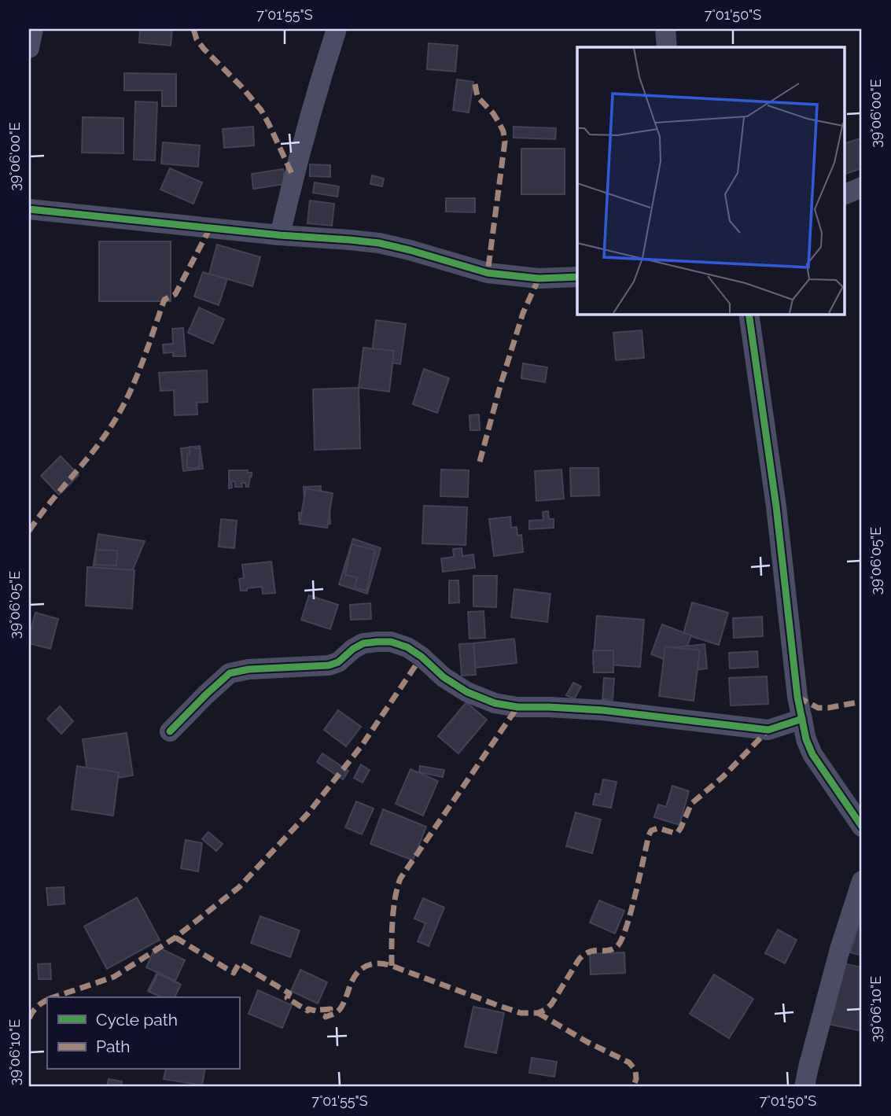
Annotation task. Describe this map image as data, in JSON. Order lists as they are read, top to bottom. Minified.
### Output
{"legend":["Cycle path","Path"],"coordinates":["7°01'55\"S","7°01'50\"S","39°06'00\"E","39°06'05\"E","39°06'10\"E"]}
